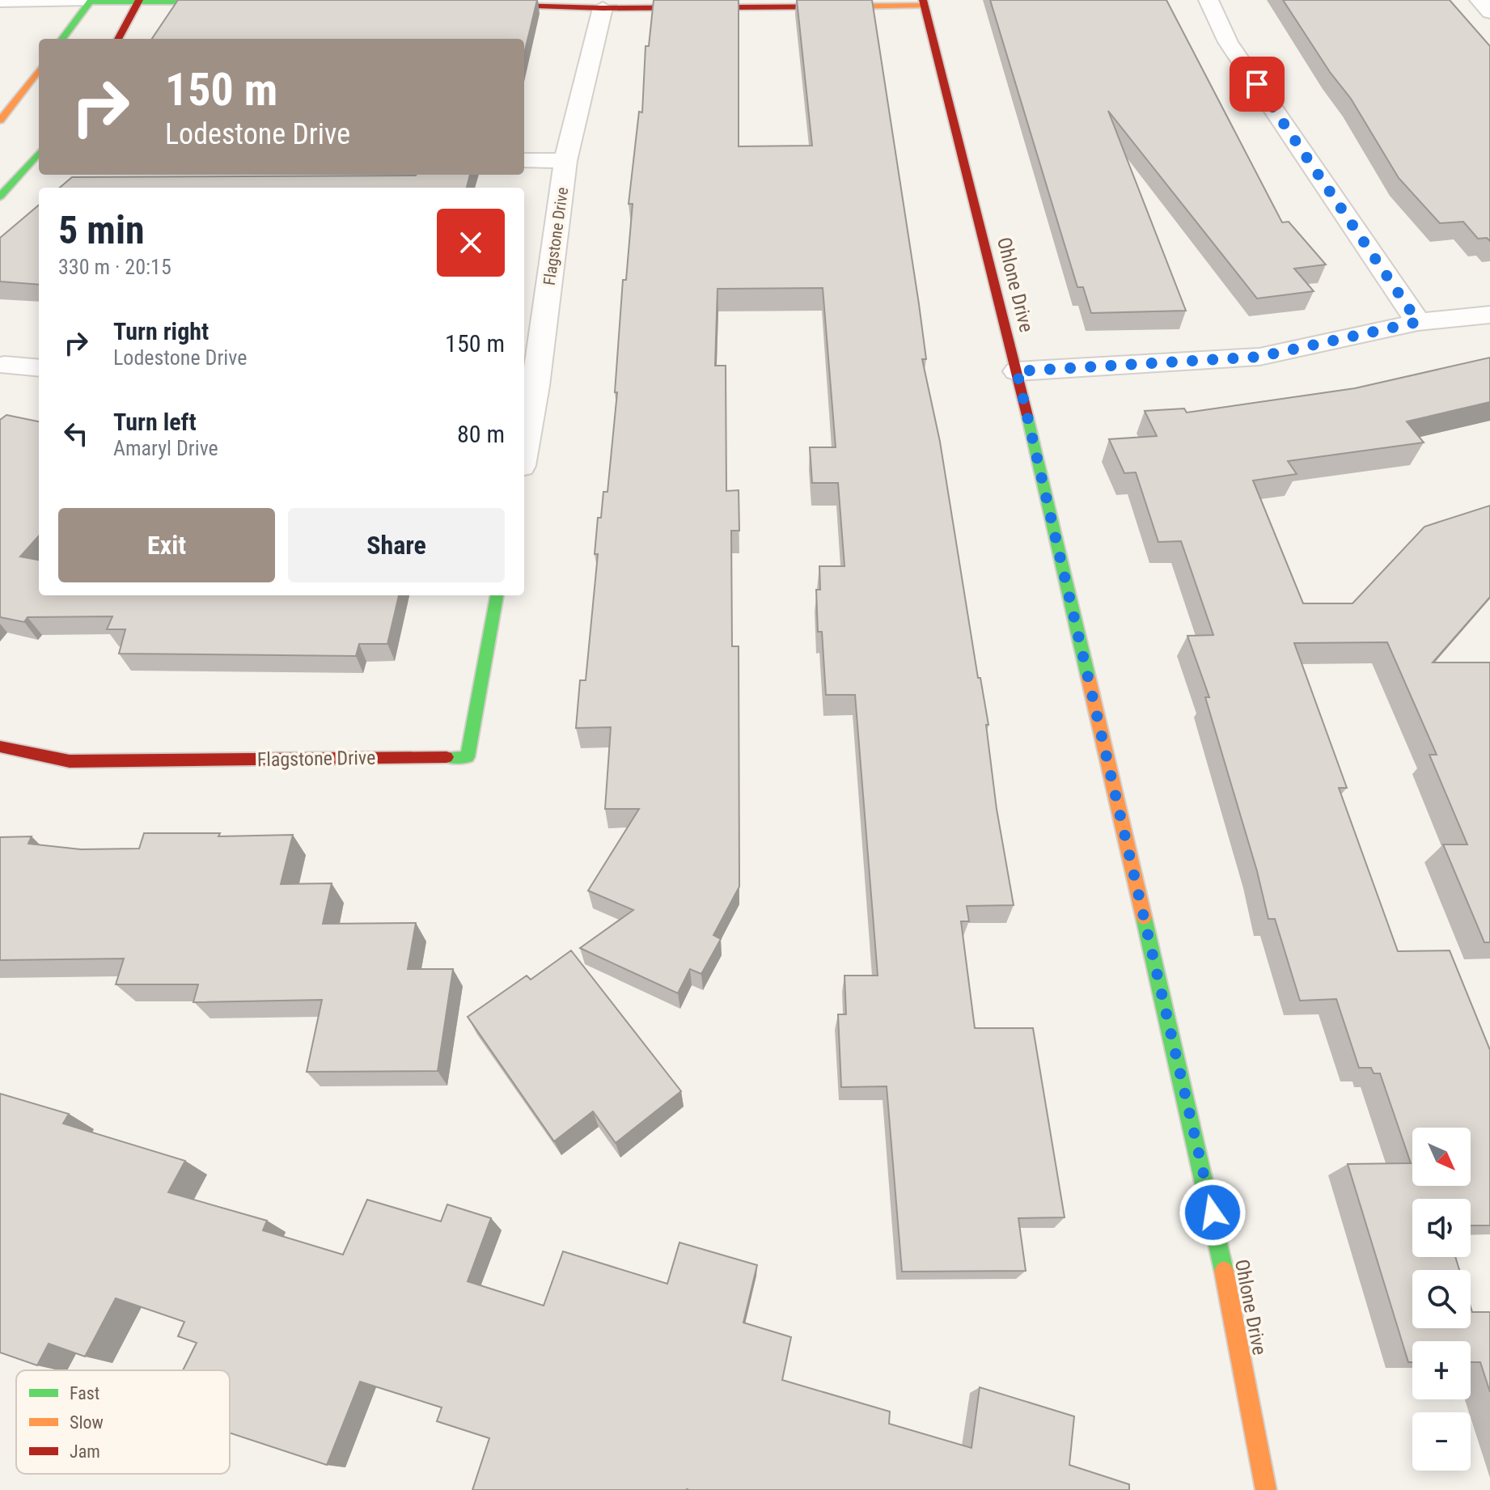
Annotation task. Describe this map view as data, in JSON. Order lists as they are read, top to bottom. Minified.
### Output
{"streets":{"street":["Flagstone Drive","Ohlone Drive"]},"legend":["Fast","Slow","Jam"],"north":"bottom right","page":{"turn":["150 m","Lodestone Drive"],"heading":["5 min","330 m · 20:15"],"list":[{"name":"Turn right","note":"Lodestone Drive","value":"150 m"},{"name":"Turn left","note":"Amaryl Drive","value":"80 m"}],"buttons":["Exit","Share"],"map_buttons":["+","−"]}}
